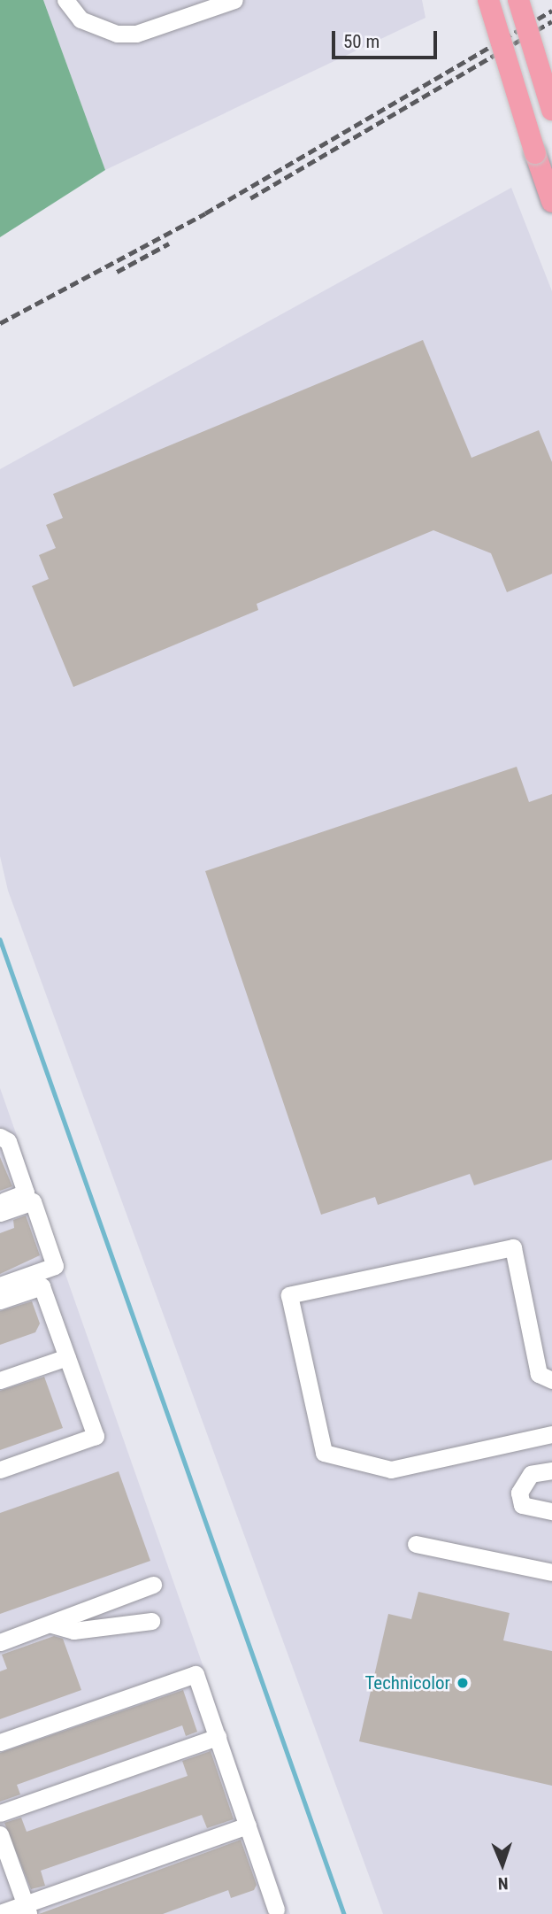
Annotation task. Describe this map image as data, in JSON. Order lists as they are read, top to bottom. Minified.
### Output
{"places":["Technicolor"],"scale_bar":"50 m","north":"bottom"}
